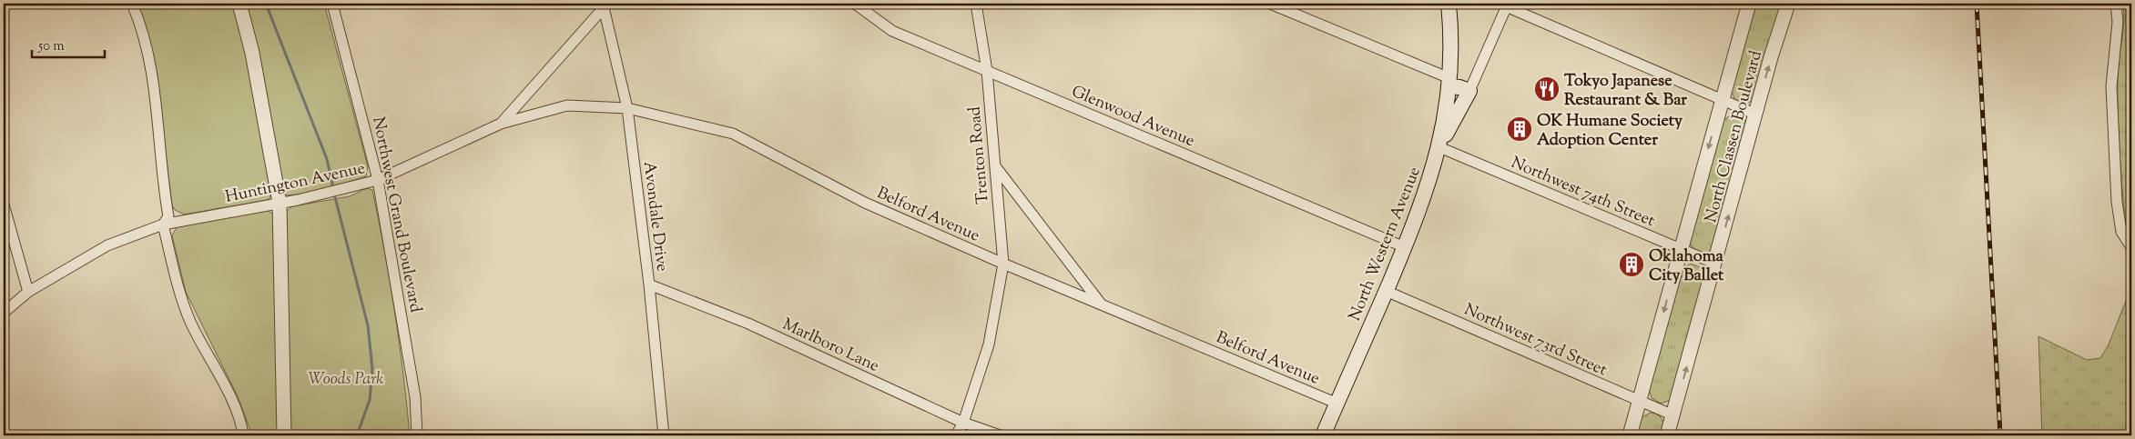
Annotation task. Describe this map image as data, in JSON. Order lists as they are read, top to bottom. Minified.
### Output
{"streets":{"main road":["North Western Avenue"],"street":["Glenwood Avenue","North Classen Boulevard","Trenton Road","Huntington Avenue","Northwest 74th Street","Belford Avenue","Northwest Grand Boulevard","Avondale Drive","Northwest 73rd Street","Marlboro Lane"]},"crossings":[["Glenwood Avenue","Trenton Road"],["Glenwood Avenue","North Western Avenue"],["North Classen Boulevard","Northwest 74th Street"],["North Classen Boulevard","Northwest 73rd Street"],["Trenton Road","Belford Avenue"],["Trenton Road","Marlboro Lane"],["Huntington Avenue","Belford Avenue"],["Huntington Avenue","Northwest Grand Boulevard"],["Huntington Avenue","Avondale Drive"],["Northwest 74th Street","North Western Avenue"],["Belford Avenue","Avondale Drive"],["Belford Avenue","North Western Avenue"],["Avondale Drive","Marlboro Lane"],["North Western Avenue","Northwest 73rd Street"]],"parks":["Woods Park"],"places":{"restaurant":["Tokyo Japanese Restaurant & Bar"],"building":["OK Humane Society Adoption Center","Oklahoma City Ballet"]},"scale_bar":"50 m"}
